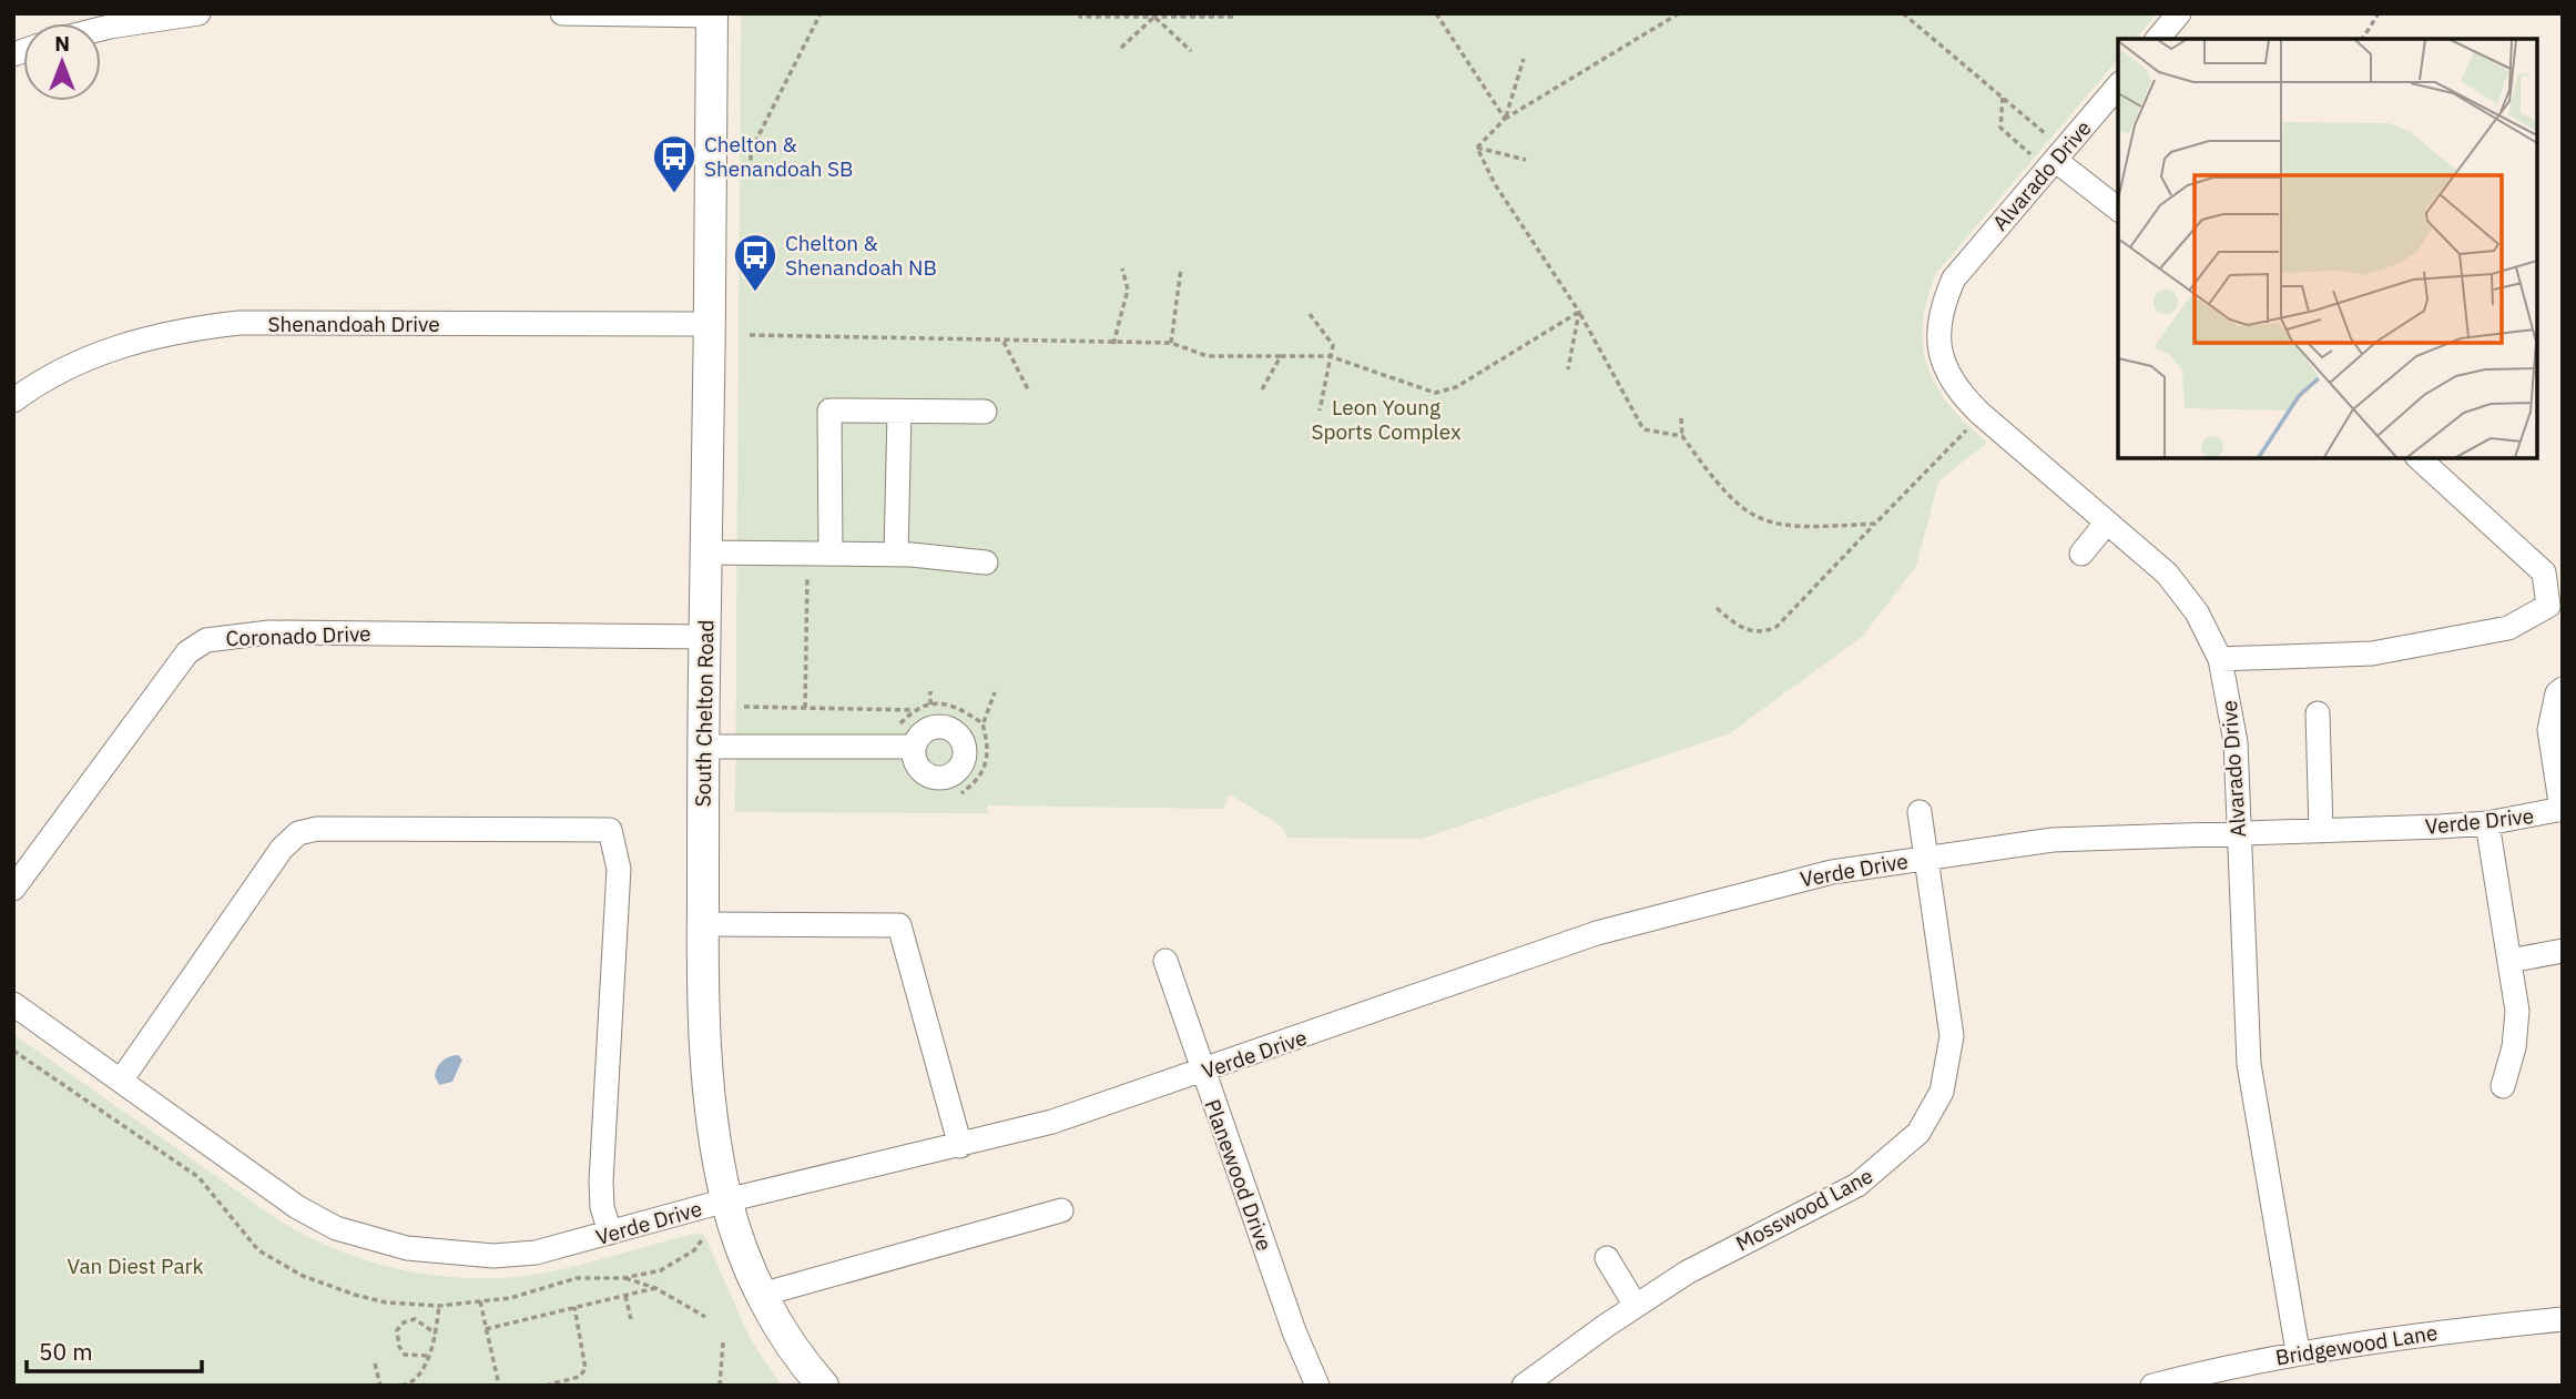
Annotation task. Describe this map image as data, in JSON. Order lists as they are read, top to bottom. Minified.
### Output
{"streets":{"main road":["South Chelton Road"],"street":["Alvarado Drive","Shenandoah Drive","Coronado Drive","Verde Drive","Planewood Drive","Mosswood Lane","Bridgewood Lane"]},"crossings":[["Alvarado Drive","Verde Drive"],["Alvarado Drive","Bridgewood Lane"],["Shenandoah Drive","South Chelton Road"],["Coronado Drive","South Chelton Road"],["South Chelton Road","Verde Drive"],["Verde Drive","Planewood Drive"],["Verde Drive","Mosswood Lane"]],"parks":["Leon Young Sports Complex","Van Diest Park"],"places":{"bus stop":["Chelton & Shenandoah SB","Chelton & Shenandoah NB"]},"scale_bar":"50 m","north":"top"}
